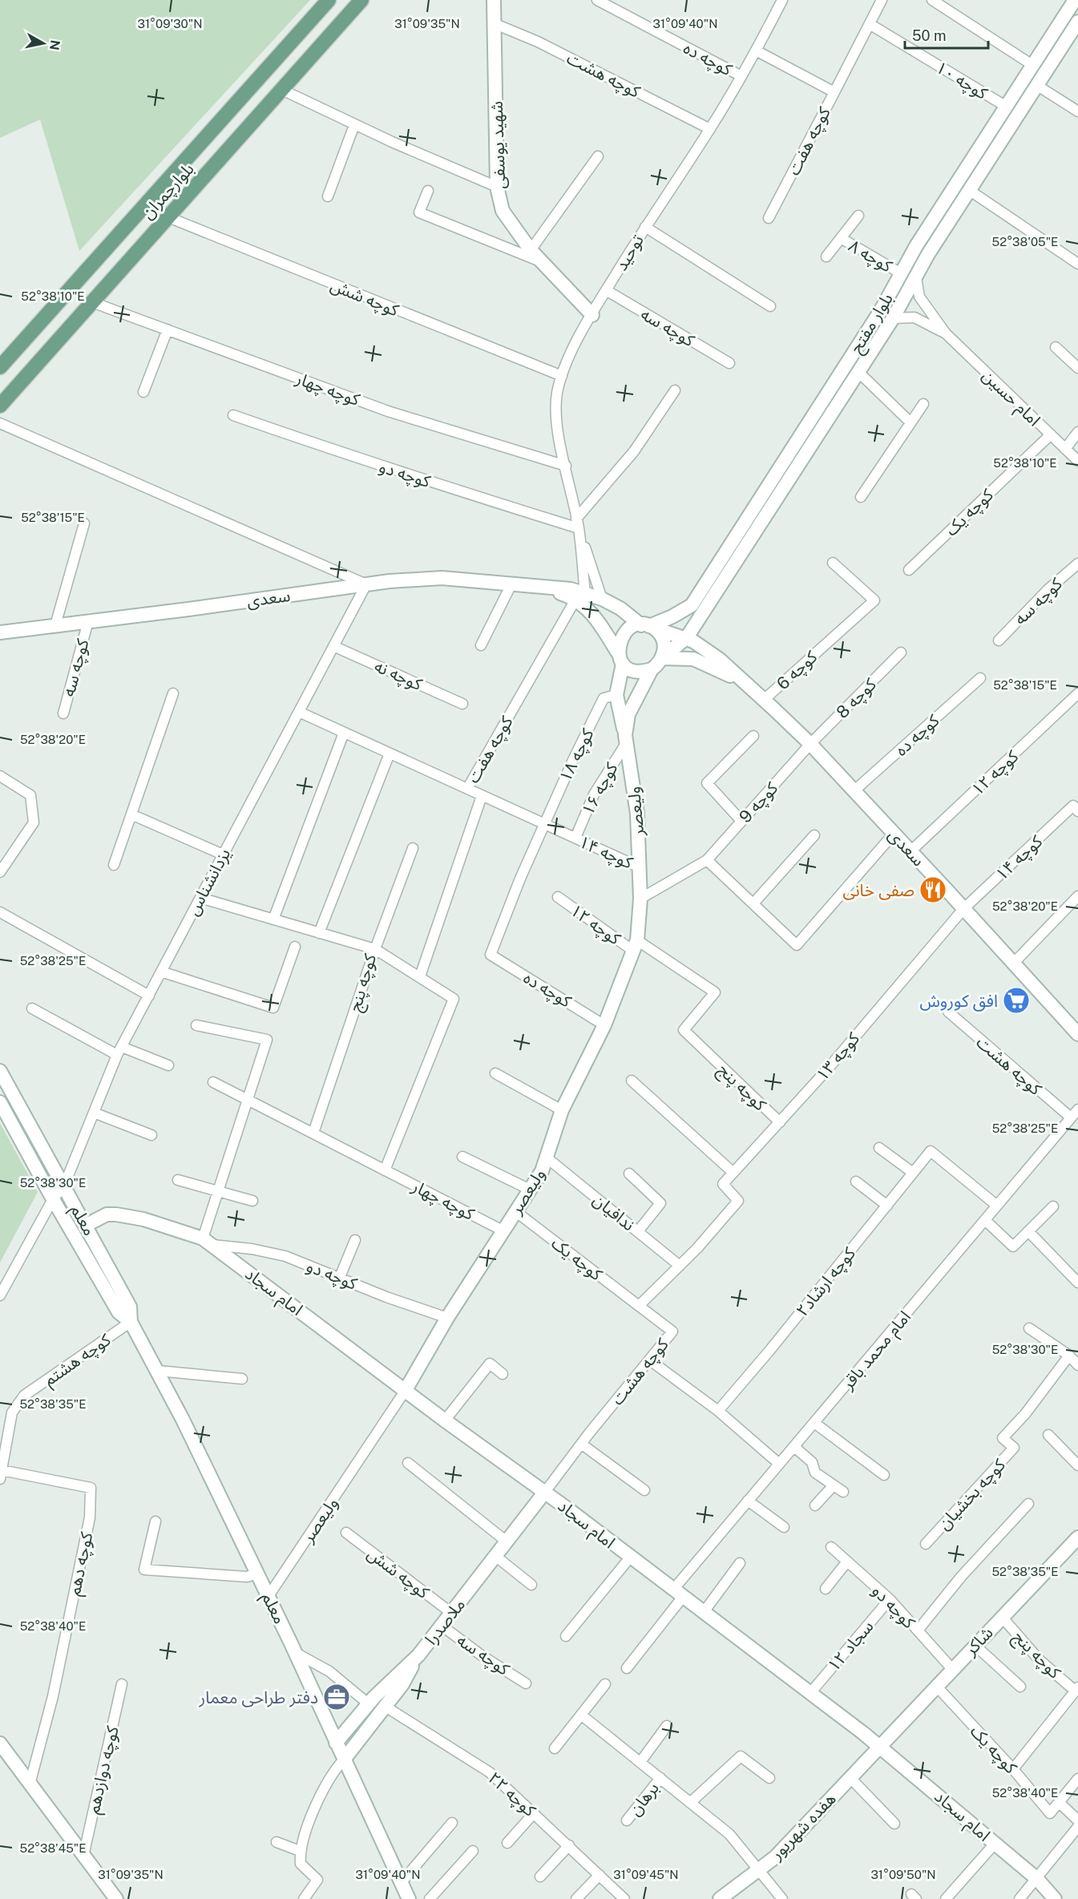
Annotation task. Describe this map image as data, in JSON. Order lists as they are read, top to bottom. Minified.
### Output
{"streets":{"main road":["بلوارچمران"],"street":["کوچه ده","کوچه هشت","کوچه ۱۰","کوچه هفت","شهید یوسفی","توحید","کوچه ۸","کوچه شش","بلوار مفتح","کوچه سه","کوچه چهار","امام حسین","کوچه دو","کوچه یک","سعدی","کوچه 6","کوچه نه","کوچه 8","کوچه ۱۸","کوچه ۱۲","کوچه ۱۶","کوچه 9","ولیعصر","کوچه ۱۴","یزدانشناس","کوچه پنج","کوچه ۱۳","ندافیان","معلم","کوچه ارشاد۲","امام سجاد","امام محمد باقر","کوچه هشتم","کوچه بخشیان","کوچه دهم","ملاصدرا","شاکر","سجاد ۱۲","کوچه دوازدهم","کوچه ۲۲","برهان","هفده شهریور"]},"crossings":[["کوچه ده","توحید"],["کوچه ده","سعدی"],["کوچه ده","کوچه ۱۸"],["کوچه ده","ولیعصر"],["کوچه ده","کوچه ۱۴"],["کوچه هشت","شهید یوسفی"],["کوچه هشت","توحید"],["کوچه هشت","کوچه یک"],["کوچه هشت","امام سجاد"],["کوچه هشت","امام محمد باقر"],["کوچه هشت","ملاصدرا"],["کوچه ۱۰","بلوار مفتح"],["کوچه هفت","توحید"],["کوچه هفت","سعدی"],["کوچه هفت","کوچه ۱۴"],["کوچه هفت","یزدانشناس"],["شهید یوسفی","توحید"],["بلوارچمران","کوچه شش"],["بلوارچمران","کوچه چهار"],["توحید","کوچه شش"],["توحید","کوچه سه"],["توحید","کوچه چهار"],["توحید","کوچه دو"],["کوچه ۸","بلوار مفتح"],["کوچه شش","ملاصدرا"],["بلوار مفتح","سعدی"],["بلوار مفتح","ولیعصر"],["کوچه سه","سعدی"],["کوچه سه","ملاصدرا"],["کوچه چهار","ولیعصر"],["کوچه چهار","کوچه پنج"],["امام حسین","کوچه یک"],["کوچه دو","ولیعصر"],["کوچه دو","امام سجاد"],["کوچه دو","شاکر"],["کوچه دو","سجاد ۱۲"],["کوچه یک","ولیعصر"],["کوچه یک","شاکر"],["سعدی","کوچه 6"],["سعدی","کوچه 8"],["سعدی","کوچه ۱۲"],["سعدی","کوچه 9"],["سعدی","ولیعصر"],["سعدی","کوچه ۱۴"],["سعدی","یزدانشناس"],["سعدی","کوچه ۱۳"],["کوچه نه","یزدانشناس"],["کوچه 8","کوچه 9"],["کوچه ۱۸","ولیعصر"],["کوچه ۱۸","کوچه ۱۴"],["کوچه ۱۲","ولیعصر"],["کوچه ۱۲","کوچه پنج"],["کوچه ۱۶","ولیعصر"],["کوچه ۱۶","کوچه ۱۴"],["ولیعصر","کوچه ۱۴"],["ولیعصر","کوچه پنج"],["ولیعصر","ندافیان"],["ولیعصر","معلم"],["ولیعصر","امام سجاد"],["کوچه ۱۴","کوچه ۱۳"],["یزدانشناس","کوچه پنج"],["یزدانشناس","معلم"],["کوچه پنج","کوچه ۱۳"],["کوچه پنج","شاکر"],["معلم","امام سجاد"],["معلم","کوچه هشتم"],["معلم","ملاصدرا"],["کوچه ارشاد۲","امام محمد باقر"],["امام سجاد","امام محمد باقر"],["امام سجاد","ملاصدرا"],["امام سجاد","شاکر"],["امام سجاد","سجاد ۱۲"],["امام سجاد","هفده شهریور"],["کوچه هشتم","کوچه دهم"],["شاکر","هفده شهریور"]],"places":{"restaurant":["صفی خانی"],"supermarket":["افق کوروش"],"office":["دفتر طراحی معمار"]},"scale_bar":"50 m","north":"right","coordinates":["31°09'35\"N","31°09'40\"N","31°09'30\"N","52°38'05\"E","52°38'10\"E","52°38'15\"E","52°38'20\"E","52°38'25\"E","52°38'30\"E","52°38'35\"E","52°38'40\"E","52°38'45\"E","31°09'45\"N","31°09'50\"N"]}
